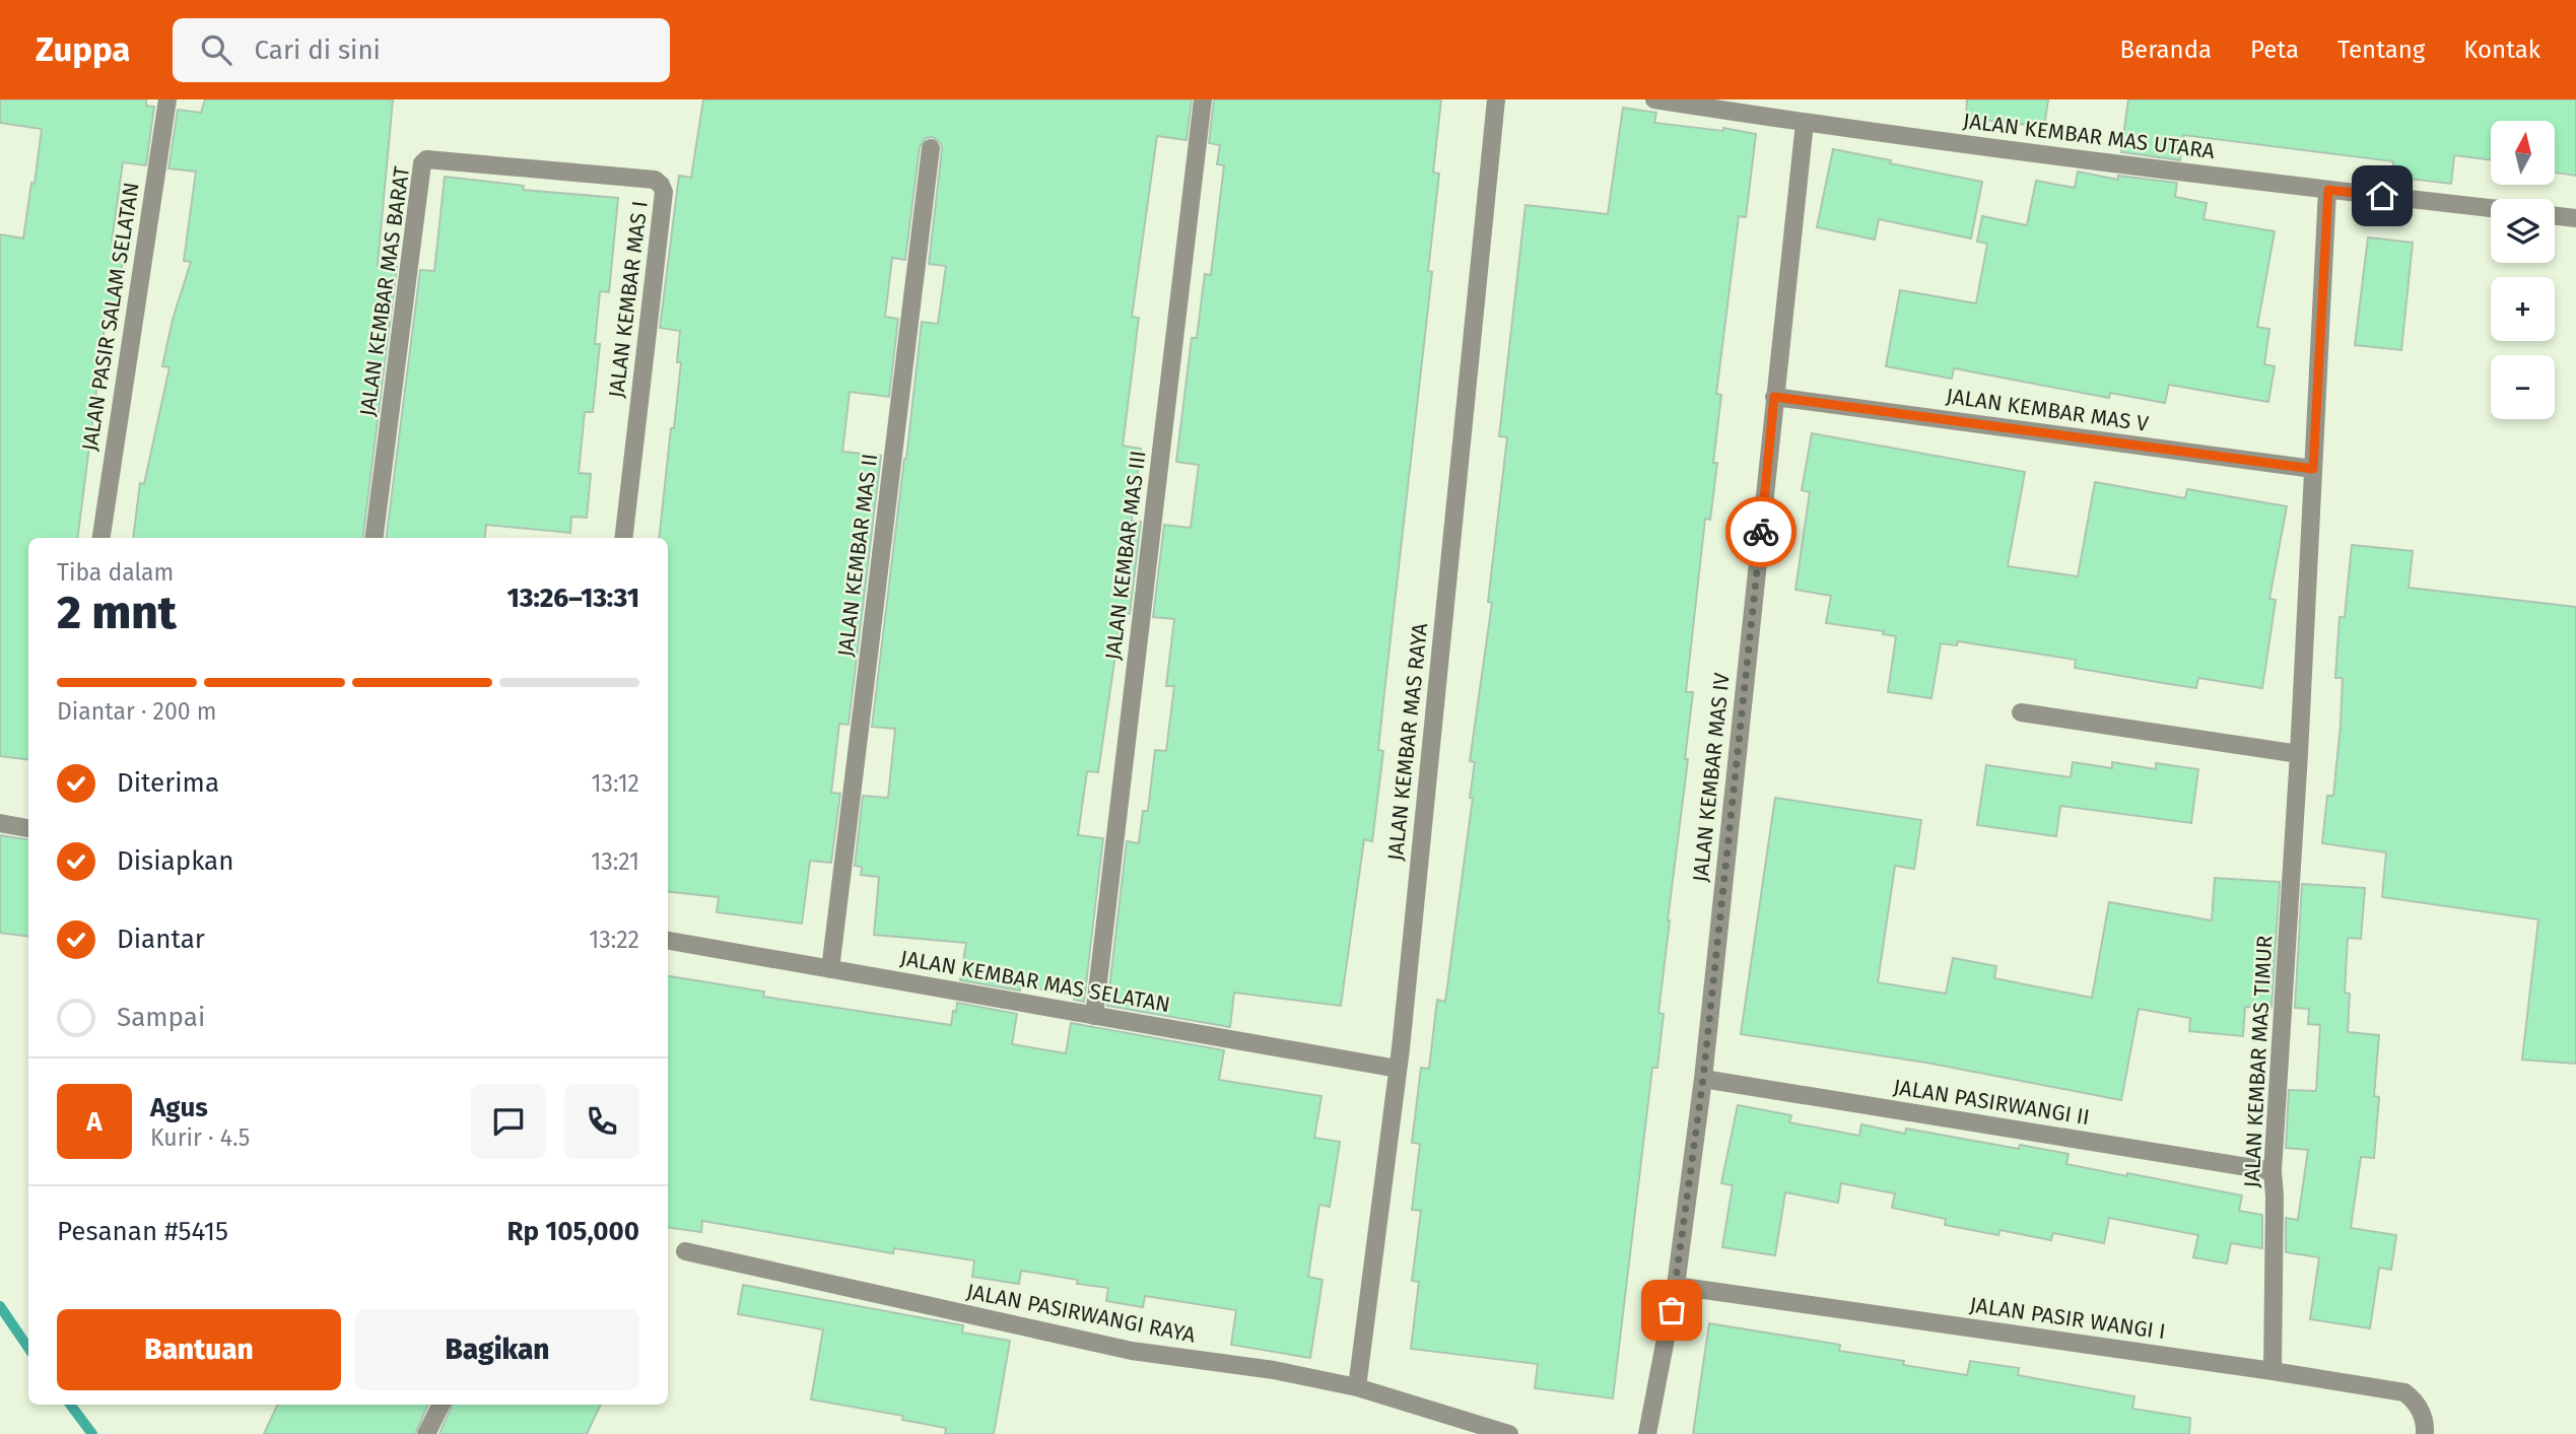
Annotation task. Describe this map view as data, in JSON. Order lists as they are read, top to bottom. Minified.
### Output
{"streets":{"street":["JALAN KEMBAR MAS UTARA","JALAN KEMBAR MAS BARAT","JALAN KEMBAR MAS I","JALAN PASIR SALAM SELATAN","JALAN KEMBAR MAS V","JALAN KEMBAR MAS II","JALAN KEMBAR MAS III","JALAN KEMBAR MAS RAYA","JALAN KEMBAR MAS IV","JALAN KEMBAR MAS SELATAN","JALAN KEMBAR MAS TIMUR","JALAN PASIRWANGI II","JALAN PASIRWANGI RAYA","JALAN PASIR WANGI I"]},"crossings":[["JALAN KEMBAR MAS UTARA","JALAN KEMBAR MAS IV"],["JALAN KEMBAR MAS UTARA","JALAN KEMBAR MAS TIMUR"],["JALAN KEMBAR MAS BARAT","JALAN KEMBAR MAS I"],["JALAN KEMBAR MAS V","JALAN KEMBAR MAS IV"],["JALAN KEMBAR MAS V","JALAN KEMBAR MAS TIMUR"],["JALAN KEMBAR MAS II","JALAN KEMBAR MAS SELATAN"],["JALAN KEMBAR MAS III","JALAN KEMBAR MAS SELATAN"],["JALAN KEMBAR MAS RAYA","JALAN KEMBAR MAS SELATAN"],["JALAN KEMBAR MAS RAYA","JALAN PASIRWANGI RAYA"],["JALAN KEMBAR MAS IV","JALAN PASIRWANGI II"],["JALAN KEMBAR MAS IV","JALAN PASIR WANGI I"],["JALAN KEMBAR MAS TIMUR","JALAN PASIRWANGI II"],["JALAN KEMBAR MAS TIMUR","JALAN PASIR WANGI I"]],"north":"top","page":{"header":"Zuppa","search":"Cari di sini","nav":["Beranda","Peta","Tentang","Kontak"],"map_buttons":["+","−"],"heading":["2 mnt","Tiba dalam","13:26–13:31"],"panel":["Agus","Kurir · 4.5","Pesanan #5415","Rp 105,000"],"bar":"Diantar · 200 m","list":[["Diterima","13:12"],["Disiapkan","13:21"],["Diantar","13:22"],"Sampai"],"round":"A","buttons":["Bantuan","Bagikan"]}}
